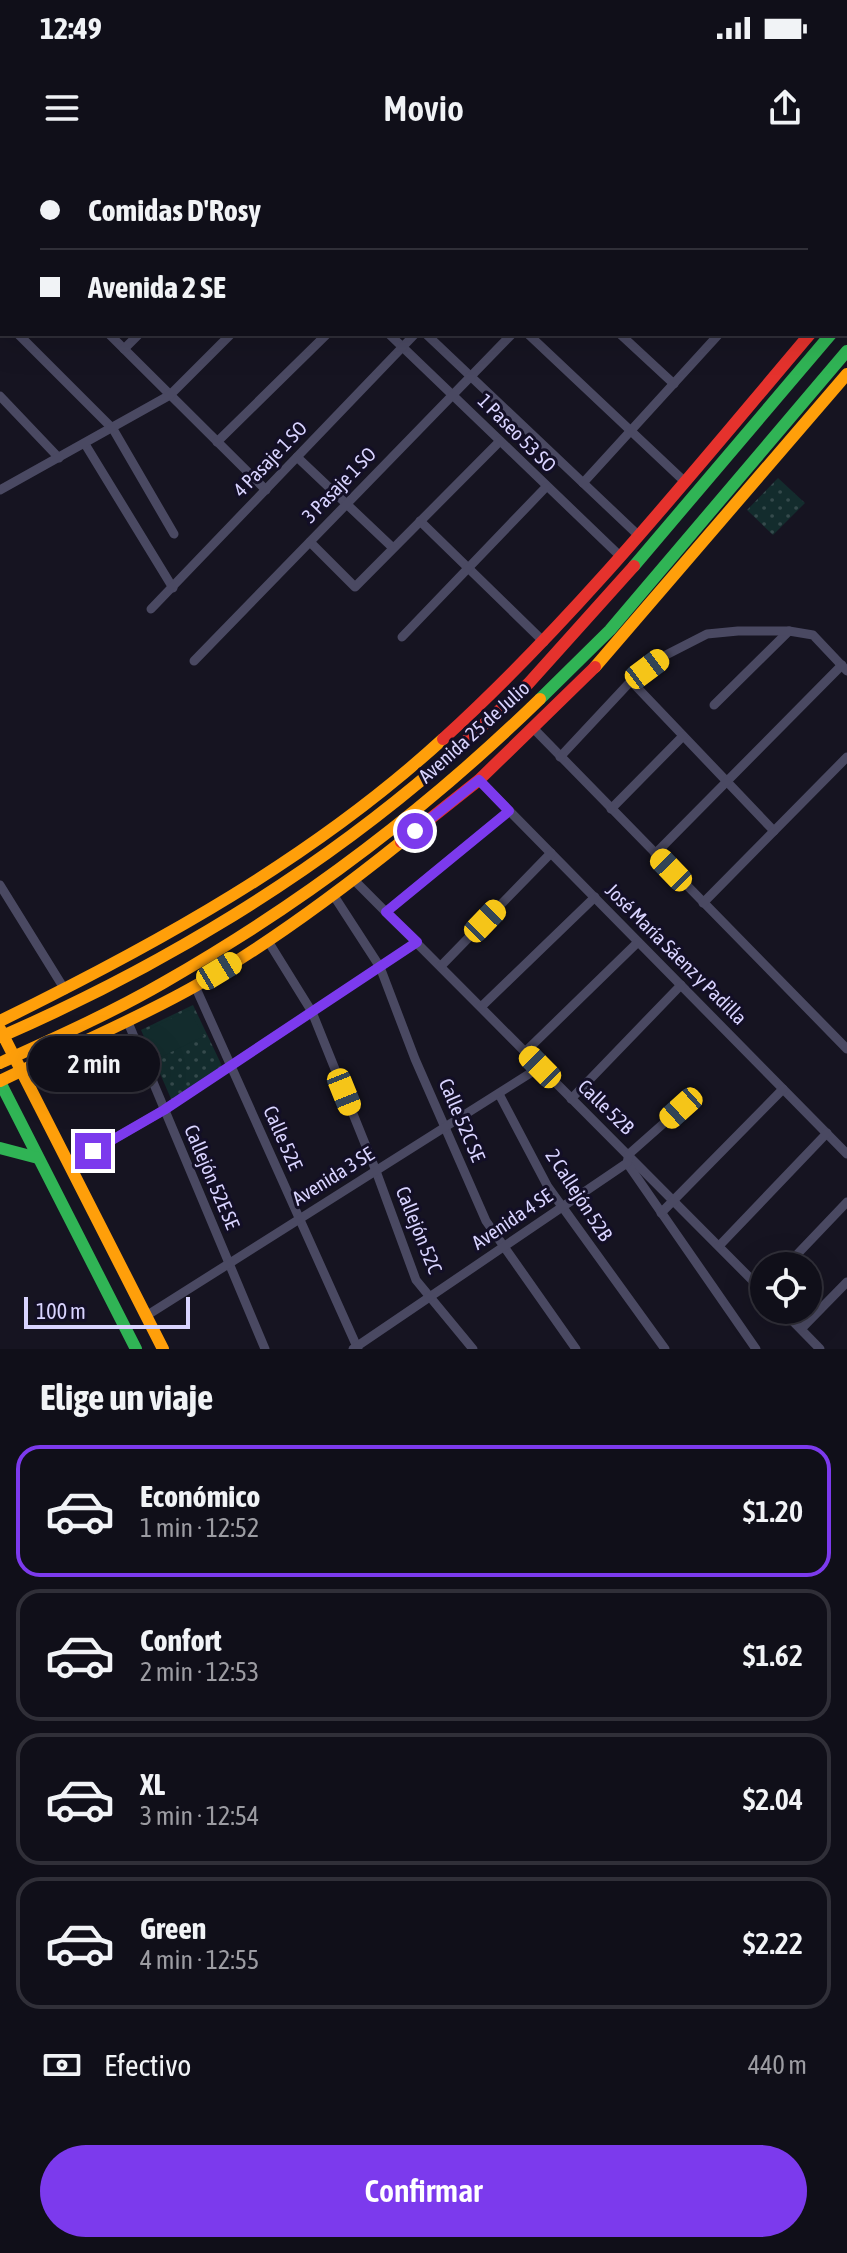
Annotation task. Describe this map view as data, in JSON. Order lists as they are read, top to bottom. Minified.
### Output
{"streets":{"main road":["Avenida 25 de Julio"],"street":["1 Paseo 53 SO","4 Pasaje 1 SO","3 Pasaje 1 SO","José María Sáenz y Padilla","Calle 52B","Calle 52C SE","Calle 52E","Avenida 3 SE","Callejón 52E SE","2 Callejón 52B","Avenida 4 SE","Callejón 52C"]},"crossings":[["1 Paseo 53 SO","4 Pasaje 1 SO"],["1 Paseo 53 SO","3 Pasaje 1 SO"],["1 Paseo 53 SO","Avenida 25 de Julio"],["Avenida 25 de Julio","José María Sáenz y Padilla"],["Avenida 25 de Julio","Calle 52B"],["Avenida 25 de Julio","Calle 52C SE"],["Avenida 25 de Julio","Calle 52E"],["Avenida 25 de Julio","Callejón 52E SE"],["Avenida 25 de Julio","Callejón 52C"],["Calle 52B","Avenida 3 SE"],["Calle 52B","Avenida 4 SE"],["Calle 52C SE","Avenida 3 SE"],["Calle 52C SE","Avenida 4 SE"],["Calle 52E","Avenida 3 SE"],["Calle 52E","Avenida 4 SE"],["Avenida 3 SE","Callejón 52E SE"],["Avenida 3 SE","2 Callejón 52B"],["Avenida 3 SE","Callejón 52C"],["2 Callejón 52B","Avenida 4 SE"],["Avenida 4 SE","Callejón 52C"]],"scale_bar":"100 m","page":{"status":"12:49","header":"Movio","banner":["Comidas D'Rosy","Avenida 2 SE"],"bubble":"2 min","scale":"100 m","heading":"Elige un viaje","list":[{"name":"Económico","note":"1 min · 12:52","value":"$1.20"},{"name":"Confort","note":"2 min · 12:53","value":"$1.62"},{"name":"XL","note":"3 min · 12:54","value":"$2.04"},{"name":"Green","note":"4 min · 12:55","value":"$2.22"}],"pay":["Efectivo","440 m"],"buttons":"Confirmar"}}
